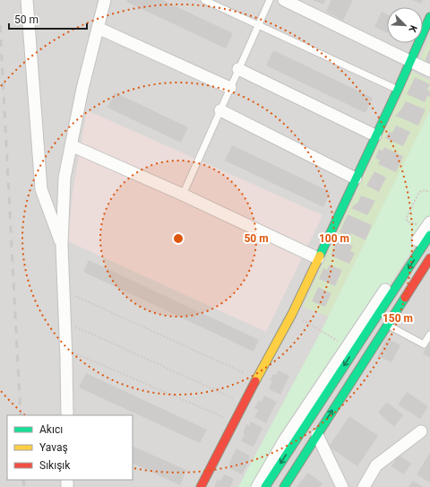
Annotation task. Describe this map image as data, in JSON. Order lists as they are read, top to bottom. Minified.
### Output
{"legend":["Akıcı","Yavaş","Sıkışık"],"scale_bar":"50 m","north":"bottom right","rings":["50 m","100 m","150 m"]}
